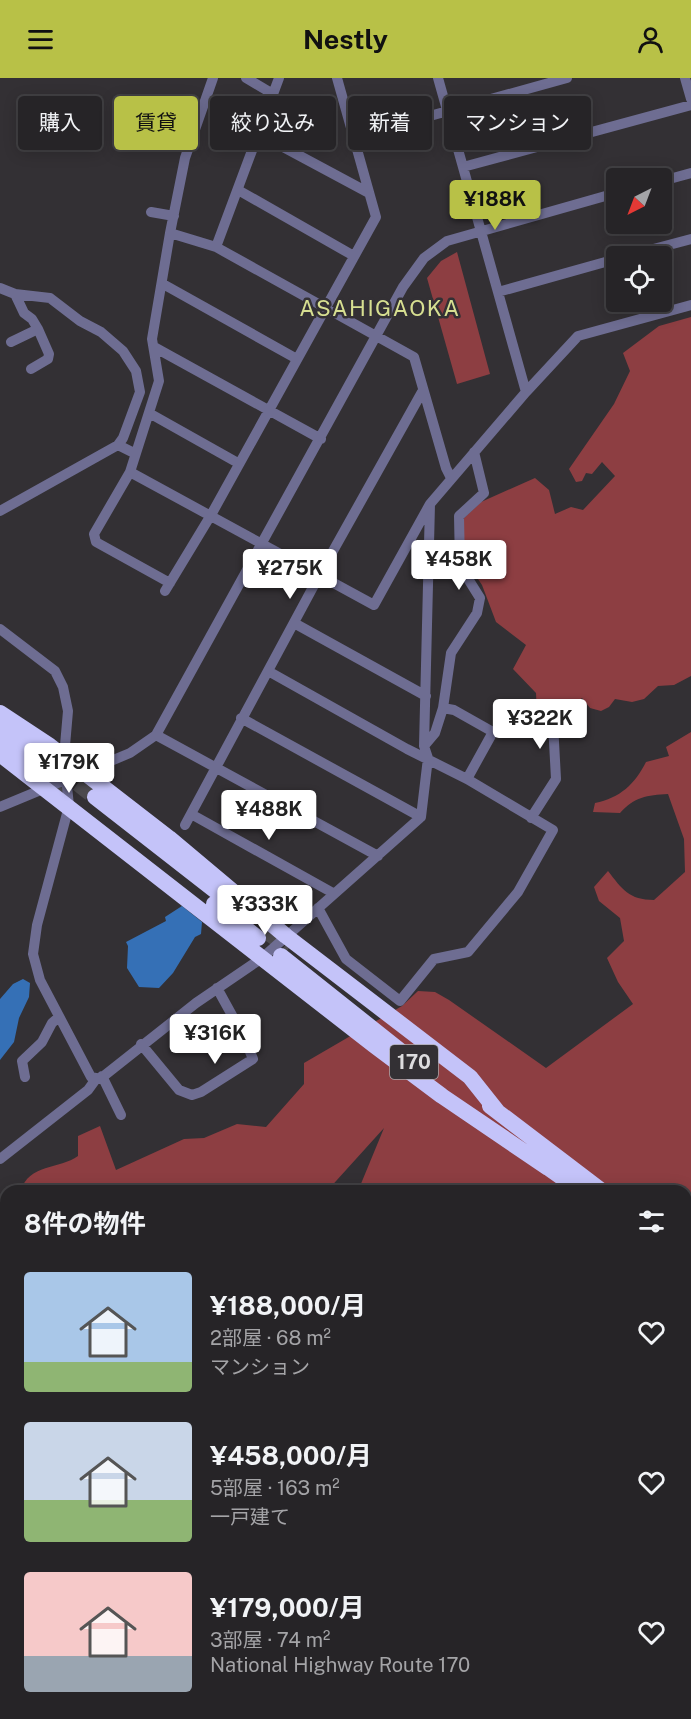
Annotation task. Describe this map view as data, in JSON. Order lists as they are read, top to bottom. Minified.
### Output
{"streets":{"highway":["170"]},"districts":["ASAHIGAOKA"],"north":"bottom left","page":{"header":"Nestly","chip":["購入","賃貸","絞り込み","新着","マンション"],"price":["¥188K","¥458K","¥275K","¥322K","¥179K","¥488K","¥333K","¥316K"],"heading":"8件の物件","list":[{"name":"¥188,000/月","note":"2部屋 · 68 m² · マンション"},{"name":"¥458,000/月","note":"5部屋 · 163 m² · 一戸建て"},{"name":"¥179,000/月","note":"3部屋 · 74 m² · National Highway Route 170"}]}}
